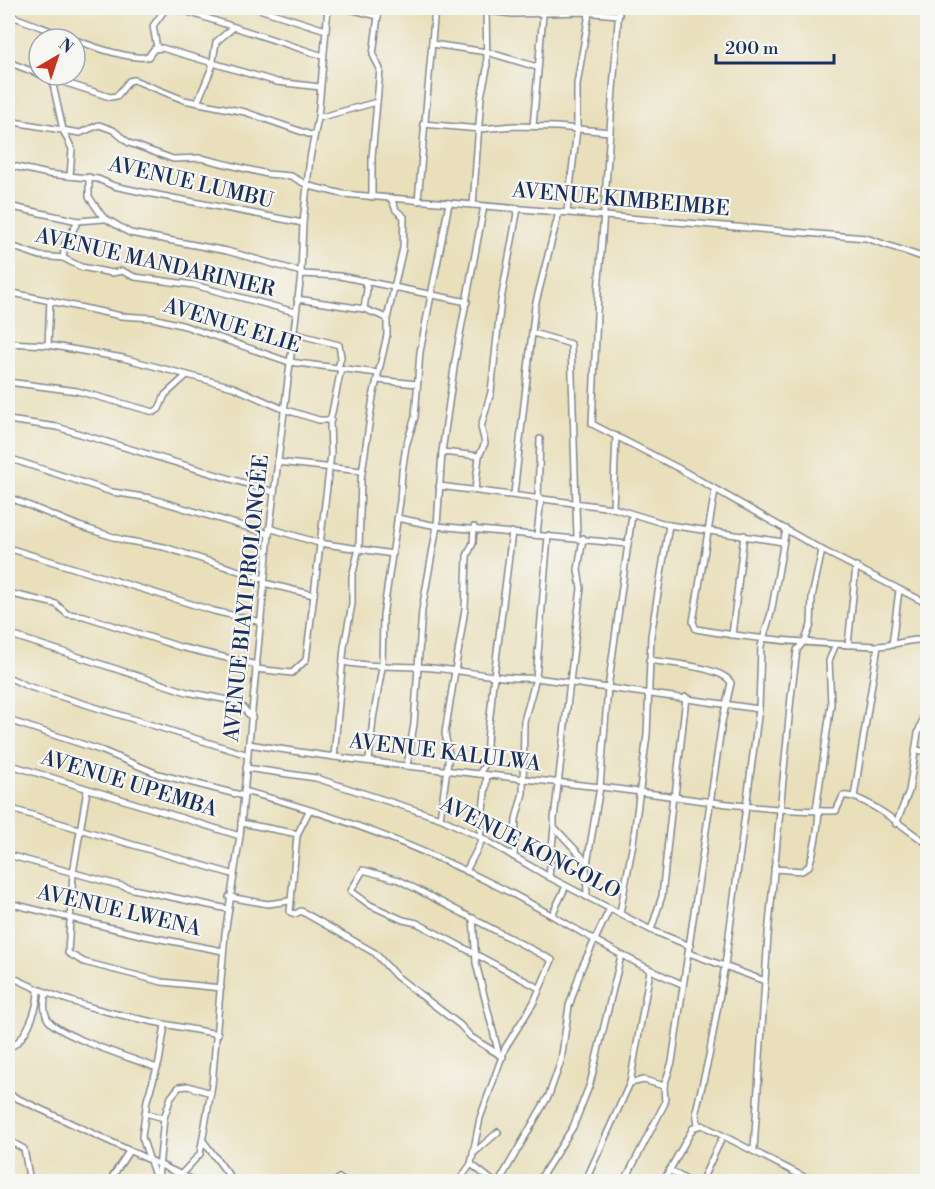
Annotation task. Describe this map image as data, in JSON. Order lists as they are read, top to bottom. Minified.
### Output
{"streets":{"street":["AVENUE LUMBU","AVENUE KIMBEIMBE","AVENUE MANDARINIER","AVENUE ELIE","AVENUE BIAYI PROLONGÉE","AVENUE KALULWA","AVENUE UPEMBA","AVENUE KONGOLO","AVENUE LWENA"]},"crossings":[["AVENUE LUMBU","AVENUE BIAYI PROLONGÉE"],["AVENUE KIMBEIMBE","AVENUE BIAYI PROLONGÉE"],["AVENUE MANDARINIER","AVENUE BIAYI PROLONGÉE"],["AVENUE ELIE","AVENUE BIAYI PROLONGÉE"],["AVENUE BIAYI PROLONGÉE","AVENUE KALULWA"],["AVENUE BIAYI PROLONGÉE","AVENUE UPEMBA"],["AVENUE BIAYI PROLONGÉE","AVENUE KONGOLO"],["AVENUE BIAYI PROLONGÉE","AVENUE LWENA"]],"scale_bar":"200 m","north":"top right"}
